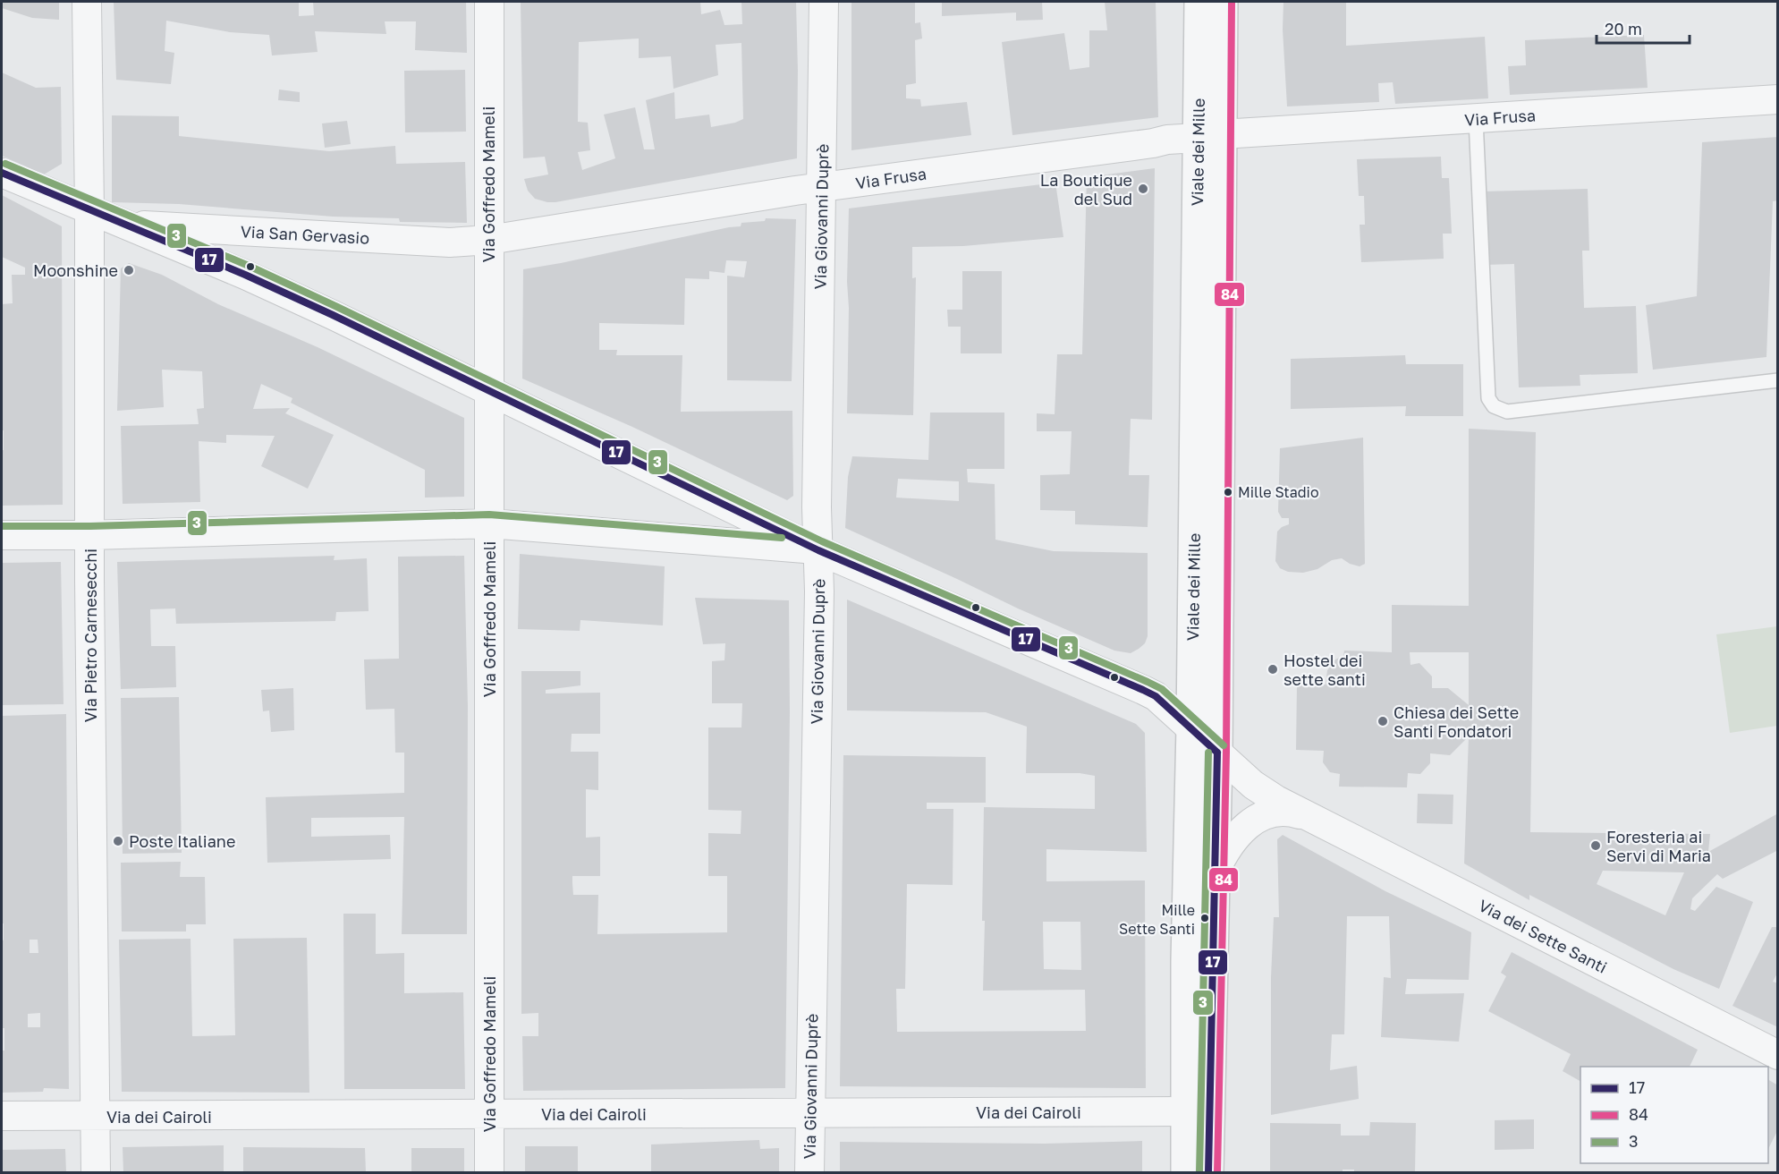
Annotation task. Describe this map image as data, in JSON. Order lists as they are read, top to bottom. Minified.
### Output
{"streets":{"street":["Via Frusa","Viale dei Mille","Via Goffredo Mameli","Via Giovanni Duprè","Via San Gervasio","Via Pietro Carnesecchi","Via dei Sette Santi","Via dei Cairoli"]},"crossings":[["Via Frusa","Viale dei Mille"],["Via Frusa","Via Goffredo Mameli"],["Via Frusa","Via Giovanni Duprè"],["Via Frusa","Via San Gervasio"],["Viale dei Mille","Via dei Sette Santi"],["Viale dei Mille","Via dei Cairoli"],["Via Goffredo Mameli","Via San Gervasio"],["Via Goffredo Mameli","Via dei Sette Santi"],["Via Goffredo Mameli","Via dei Cairoli"],["Via Giovanni Duprè","Via dei Sette Santi"],["Via Giovanni Duprè","Via dei Cairoli"],["Via San Gervasio","Via Pietro Carnesecchi"],["Via San Gervasio","Via dei Sette Santi"],["Via Pietro Carnesecchi","Via dei Sette Santi"],["Via Pietro Carnesecchi","Via dei Cairoli"]],"places":["La Boutique del Sud","Moonshine","Mille Stadio","Hostel dei sette santi","Chiesa dei Sette Santi Fondatori","Poste Italiane","Foresteria ai Servi di Maria","Mille Sette Santi"],"lines":["transit line 84","transit line 3","transit line 17"],"legend":["17","84","3"],"scale_bar":"20 m"}
